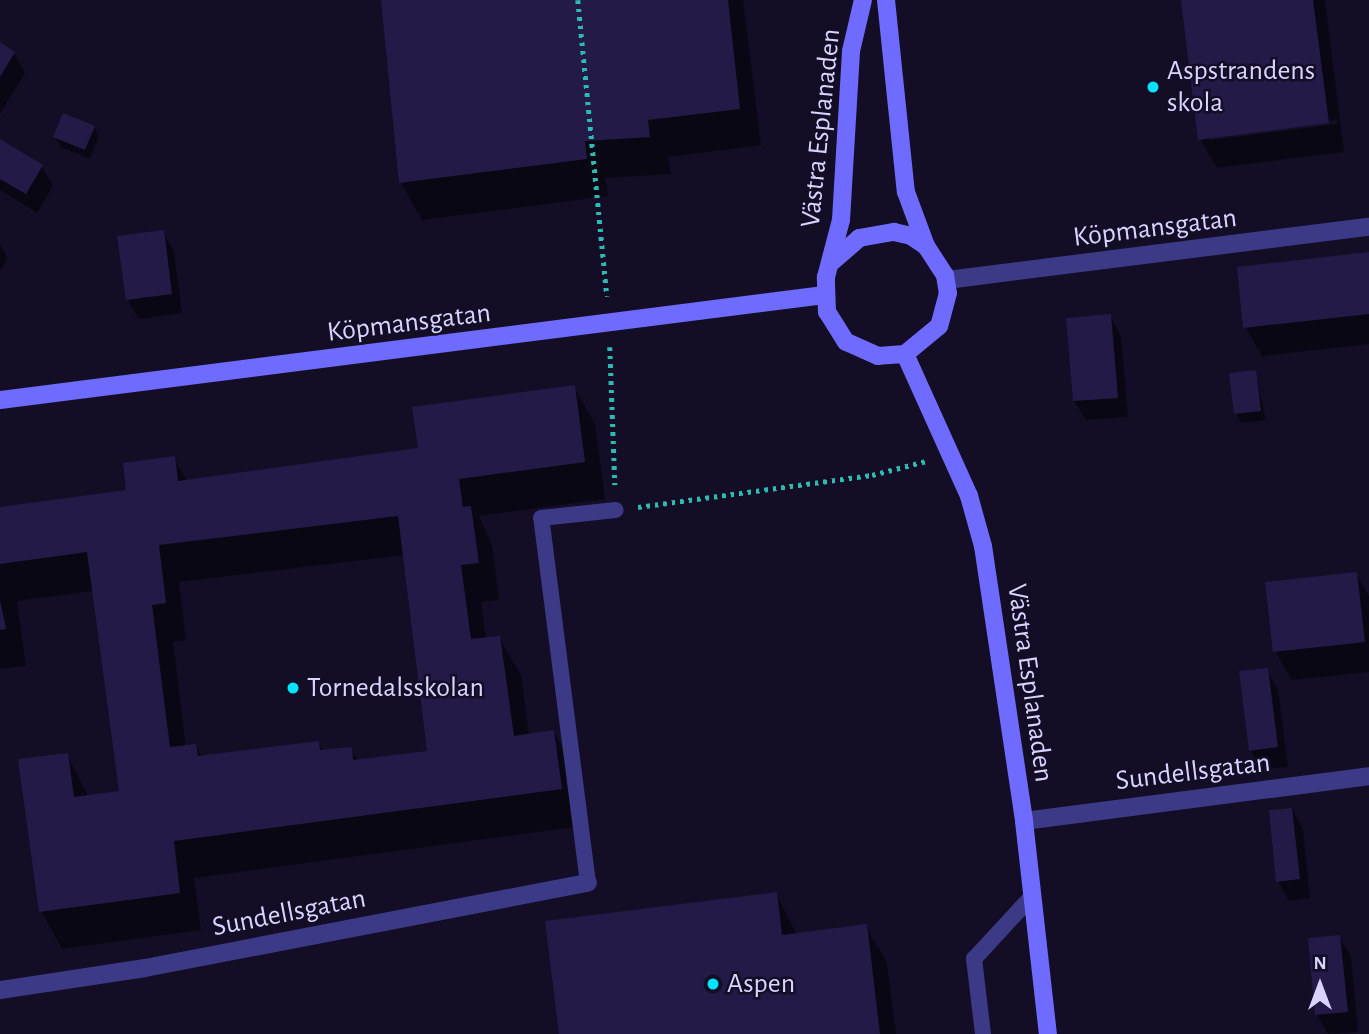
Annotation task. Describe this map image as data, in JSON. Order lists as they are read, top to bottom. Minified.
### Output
{"streets":{"street":["Västra Esplanaden","Köpmansgatan","Sundellsgatan"]},"crossings":[["Västra Esplanaden","Köpmansgatan"],["Västra Esplanaden","Sundellsgatan"]],"places":["Aspstrandens skola","Tornedalsskolan","Aspen"],"north":"top"}
